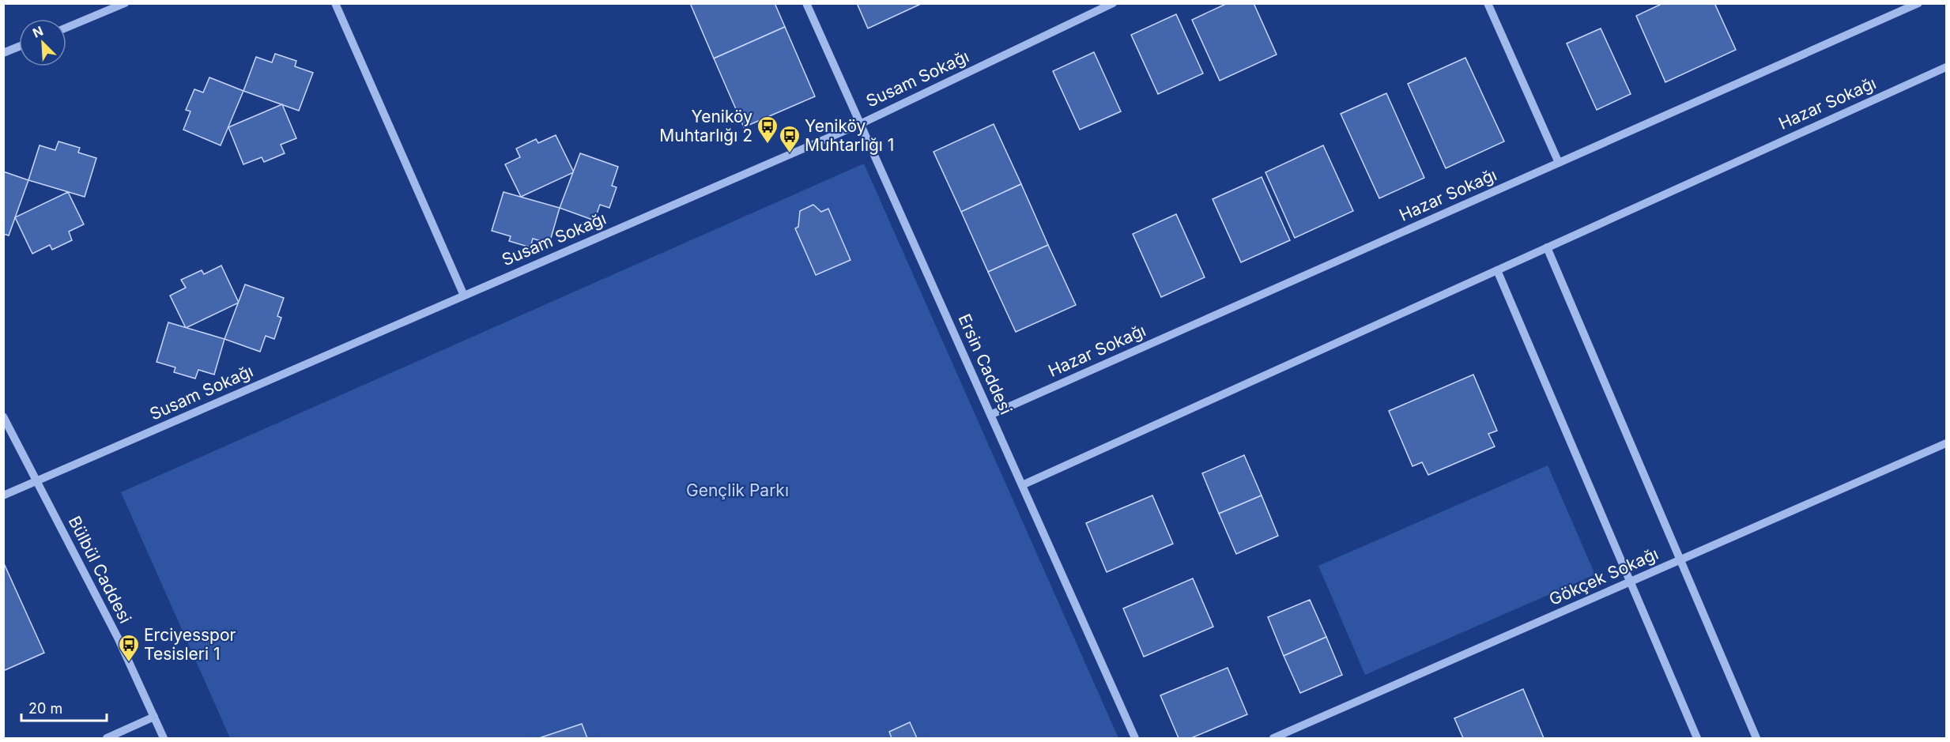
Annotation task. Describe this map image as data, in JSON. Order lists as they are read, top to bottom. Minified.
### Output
{"streets":{"street":["Susam Sokağı","Hazar Sokağı","Ersin Caddesi","Bülbül Caddesi","Gökçek Sokağı"]},"crossings":[["Susam Sokağı","Ersin Caddesi"],["Susam Sokağı","Bülbül Caddesi"],["Hazar Sokağı","Ersin Caddesi"]],"parks":["Gençlik Parkı"],"places":{"bus stop":["Yeniköy Muhtarlığı 2","Yeniköy Muhtarlığı 1","Erciyesspor Tesisleri 1"]},"scale_bar":"20 m","north":"top left"}
